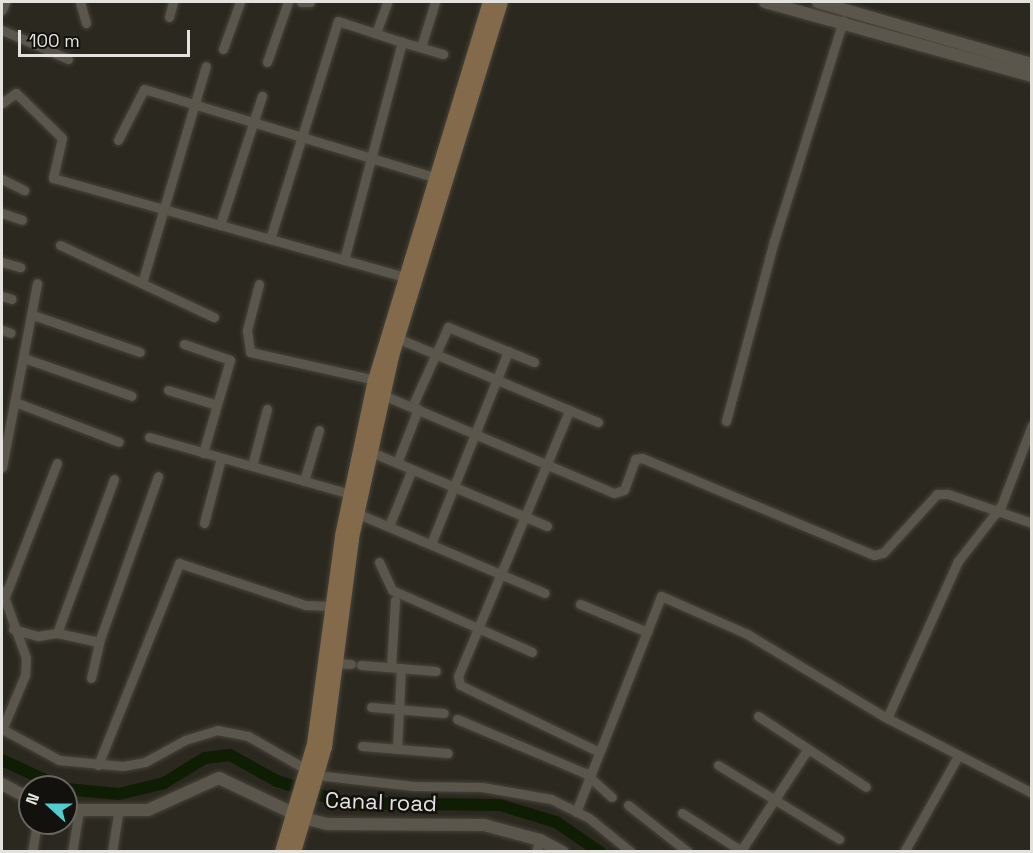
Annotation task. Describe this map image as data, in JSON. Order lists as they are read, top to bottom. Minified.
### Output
{"streets":{"street":["Canal road"]},"scale_bar":"100 m","north":"left"}
